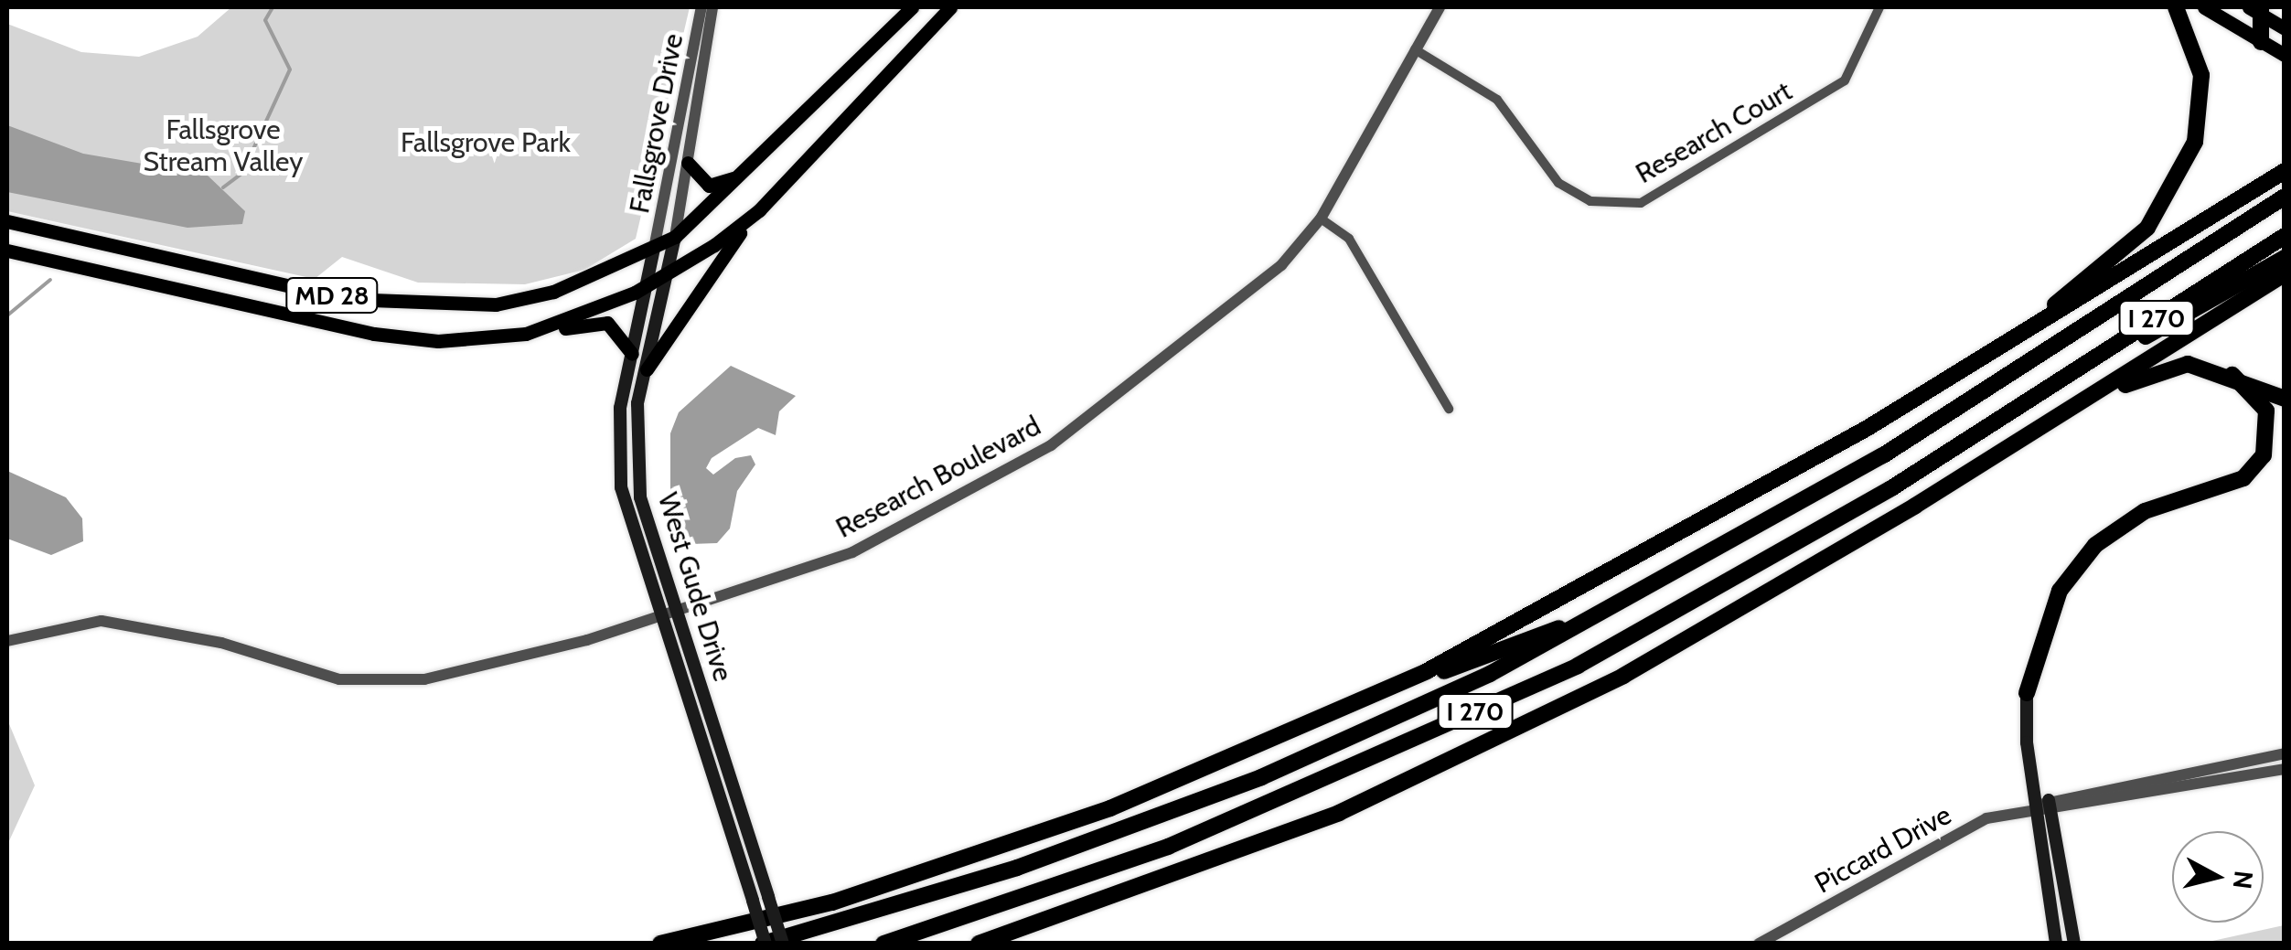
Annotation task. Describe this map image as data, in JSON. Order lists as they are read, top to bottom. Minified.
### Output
{"streets":{"highway":["I 270"],"main road":["MD 28","West Gude Drive"],"street":["Fallsgrove Drive","Research Court","Research Boulevard","Piccard Drive"]},"crossings":[["Fallsgrove Drive","MD 28"],["Fallsgrove Drive","West Gude Drive"],["Research Court","Research Boulevard"],["MD 28","West Gude Drive"],["I 270","West Gude Drive"],["Research Boulevard","West Gude Drive"]],"parks":["Fallsgrove Stream Valley","Fallsgrove Park"],"north":"right"}
